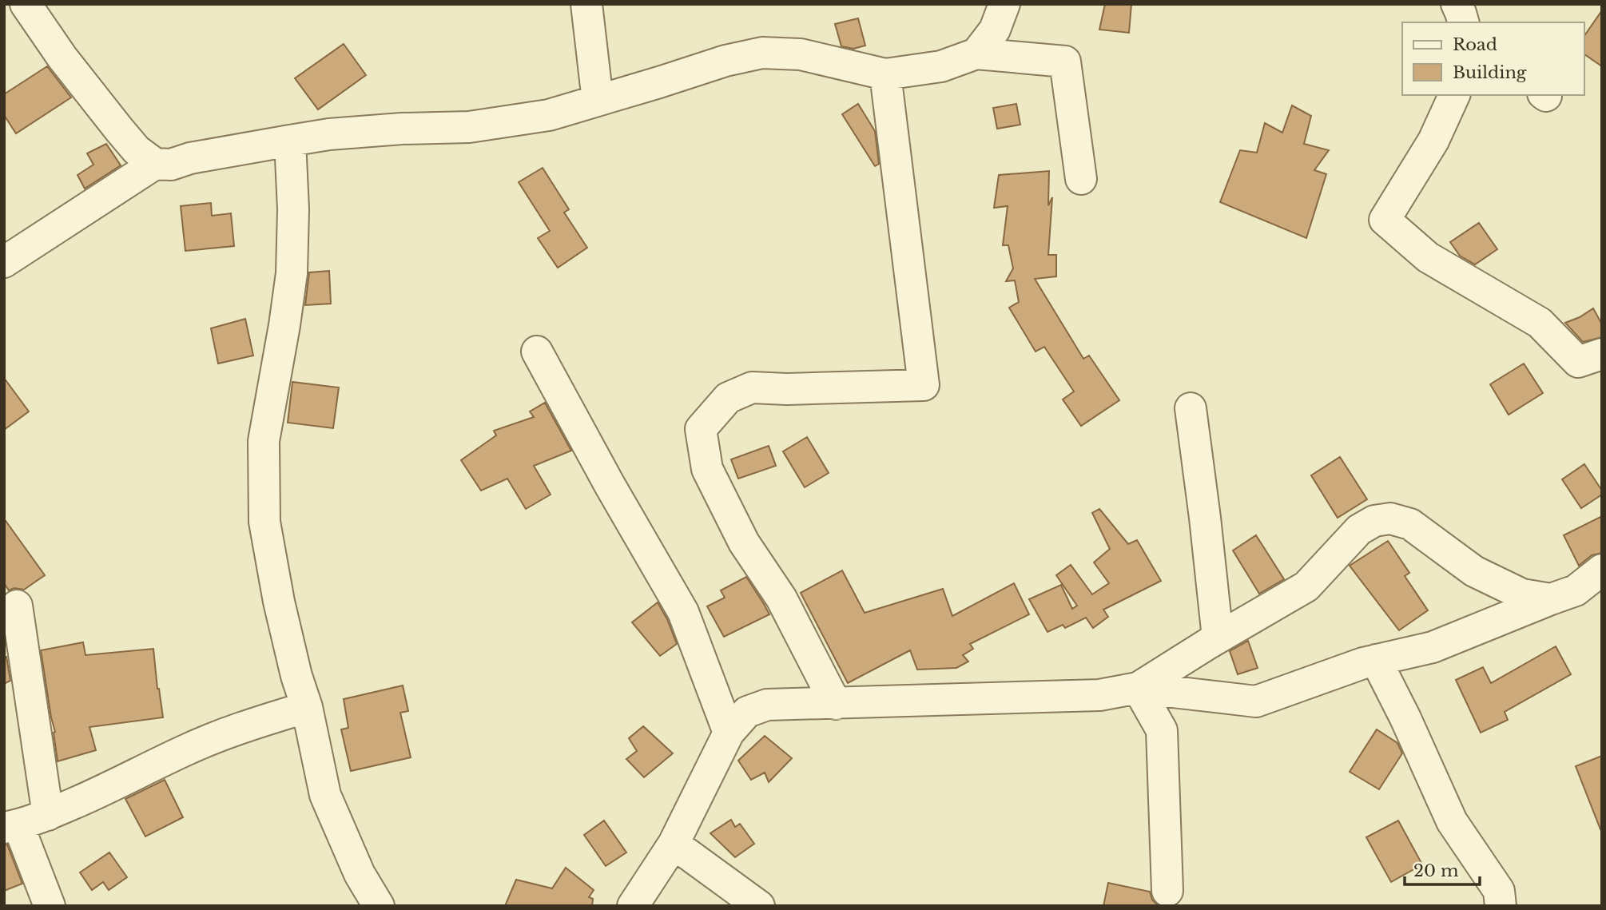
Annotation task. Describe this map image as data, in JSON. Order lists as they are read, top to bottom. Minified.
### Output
{"legend":["Road","Building"],"scale_bar":"20 m"}
